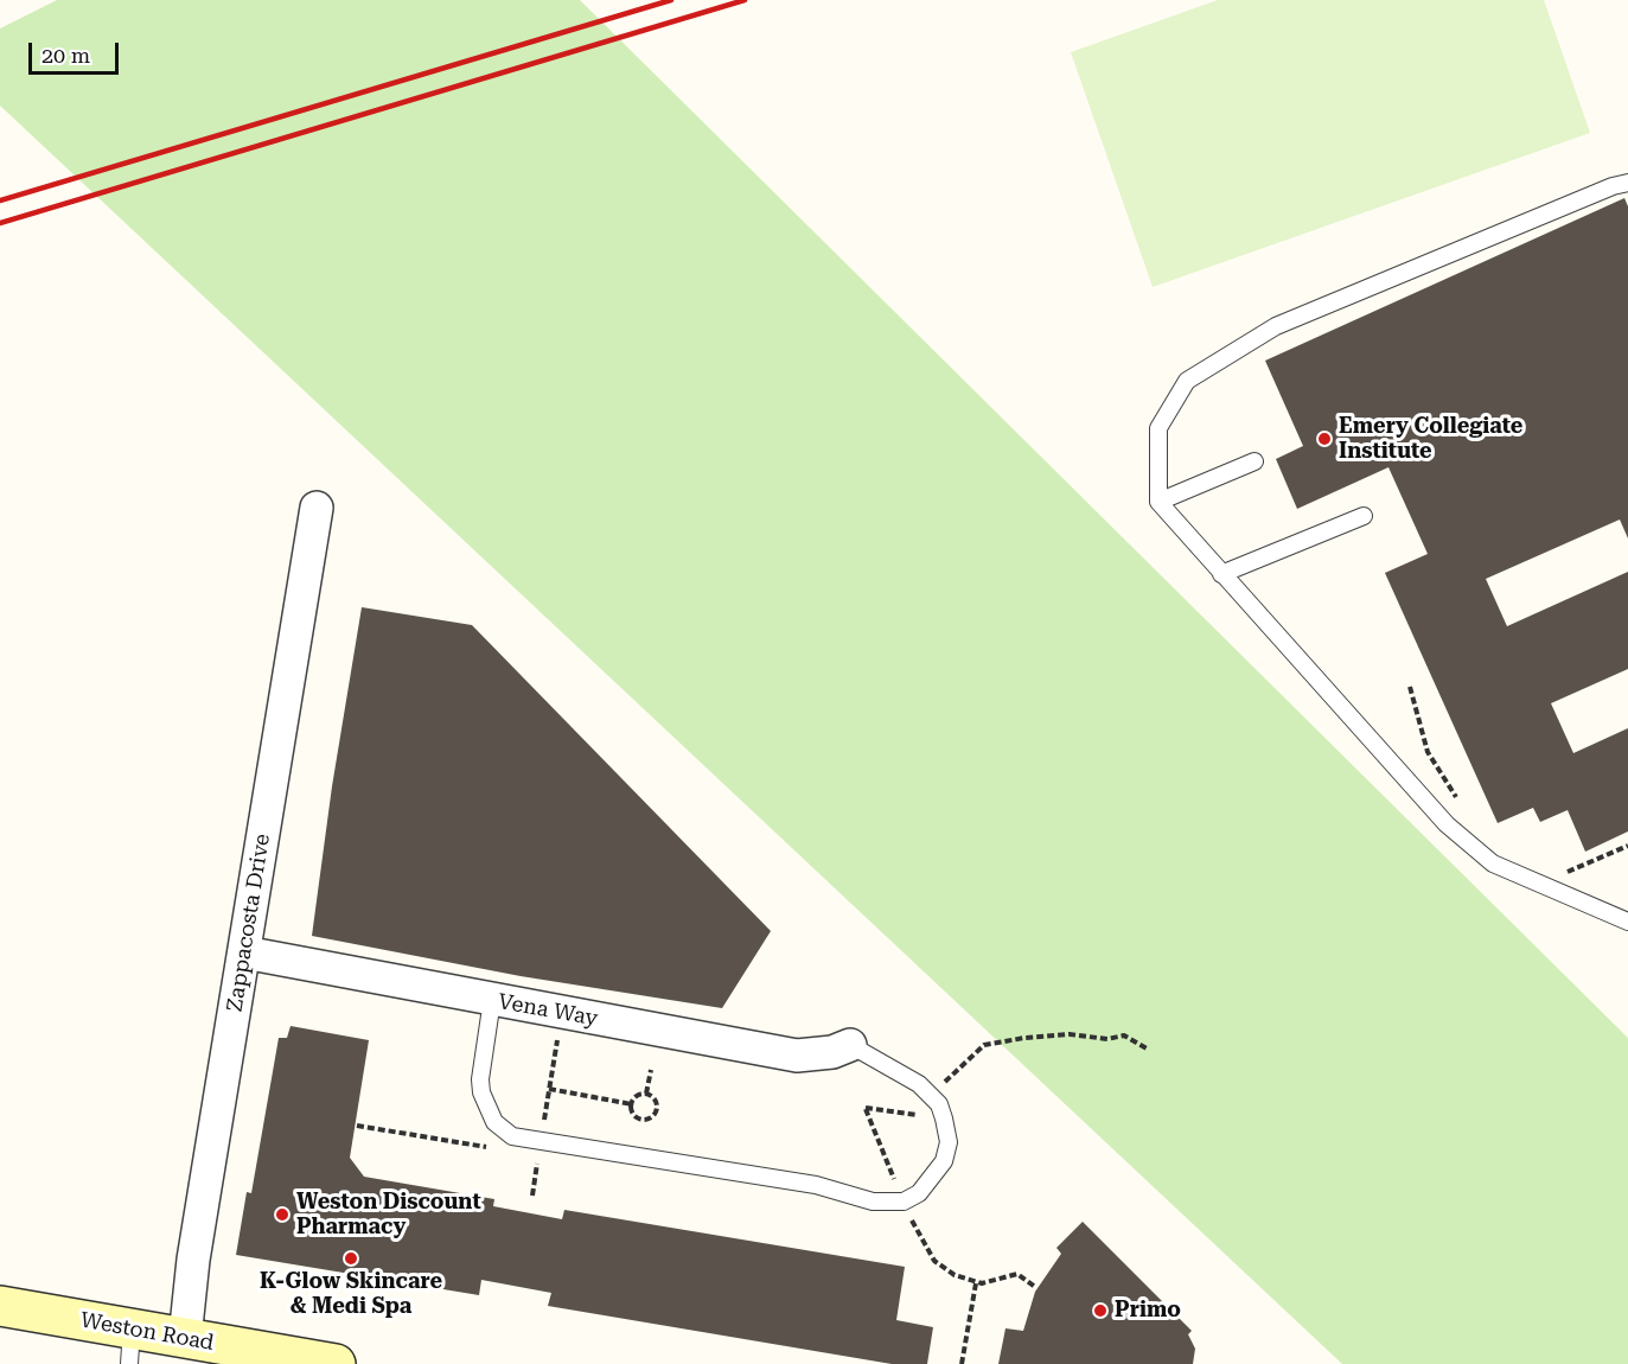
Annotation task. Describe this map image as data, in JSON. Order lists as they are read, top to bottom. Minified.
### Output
{"streets":{"main road":["Weston Road"],"street":["Zappacosta Drive","Vena Way"]},"crossings":[["Zappacosta Drive","Vena Way"],["Zappacosta Drive","Weston Road"]],"places":["Emery Collegiate Institute","Weston Discount Pharmacy","K-Glow Skincare & Medi Spa","Primo"],"scale_bar":"20 m"}
